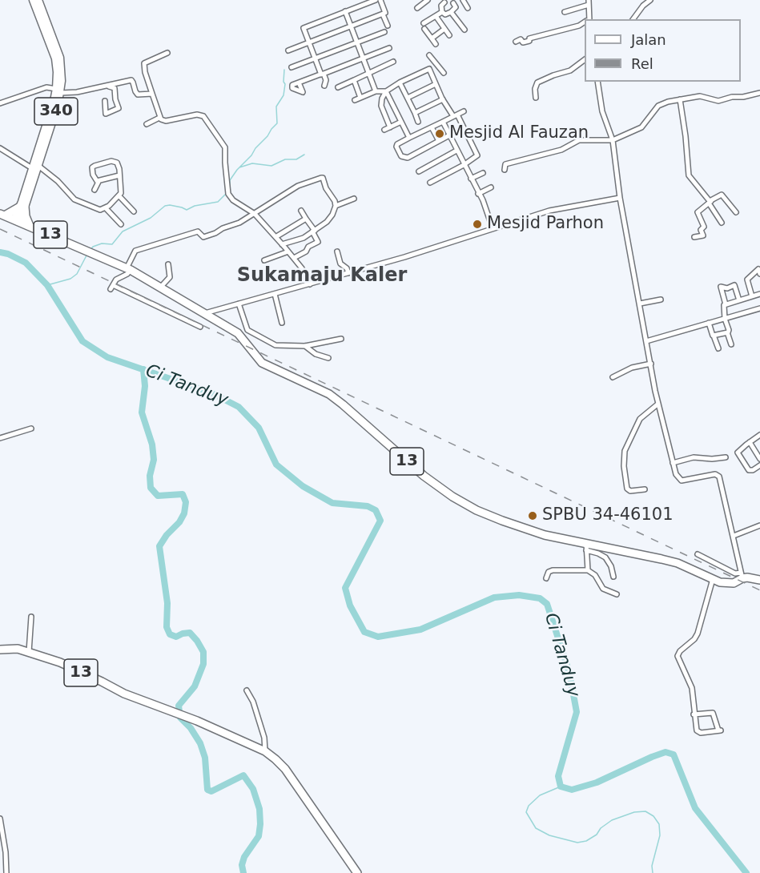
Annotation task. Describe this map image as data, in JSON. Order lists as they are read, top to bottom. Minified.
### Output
{"streets":{"highway":["13"],"main road":["340"]},"crossings":[["340","13"]],"districts":["Sukamaju Kaler"],"water":["Ci Tanduy"],"places":["Mesjid Al Fauzan","Mesjid Parhon","SPBU 34-46101"],"legend":["Jalan","Rel"]}
